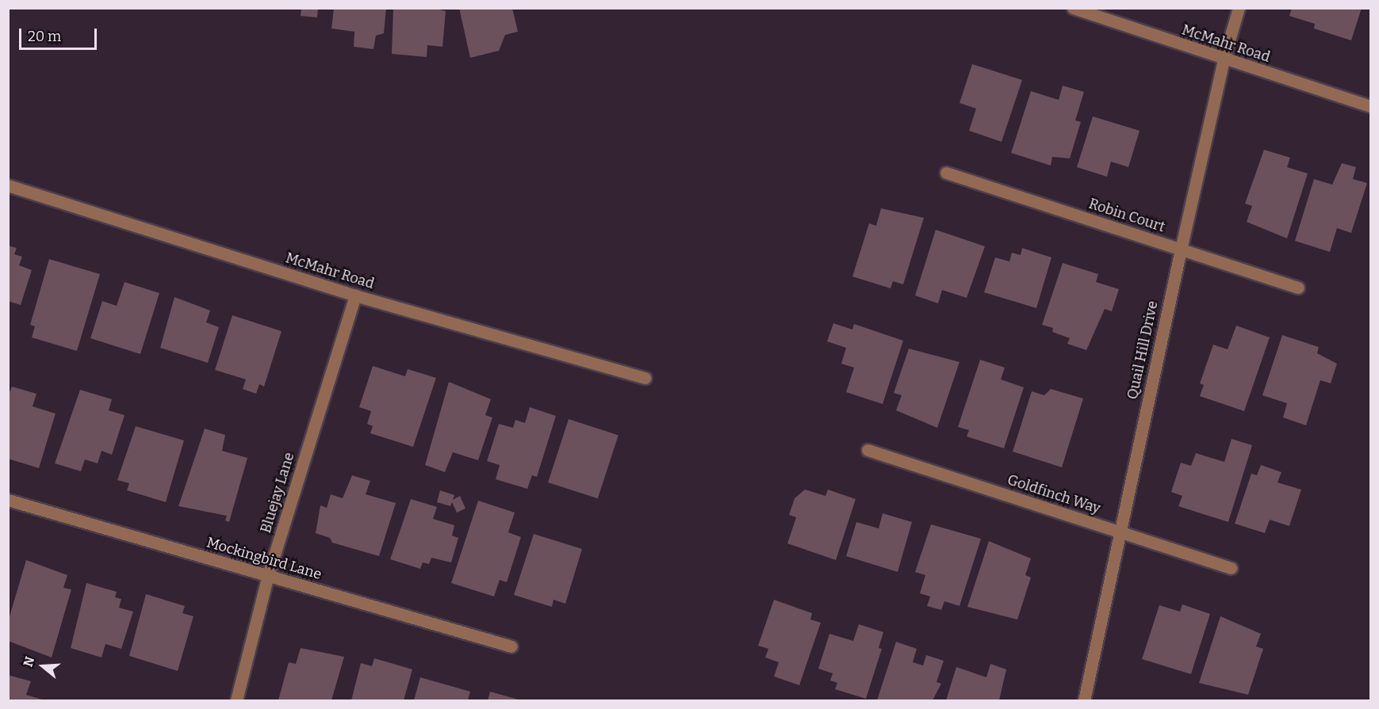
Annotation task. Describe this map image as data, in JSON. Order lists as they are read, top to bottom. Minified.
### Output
{"streets":{"street":["McMahr Road","Robin Court","Quail Hill Drive","Bluejay Lane","Goldfinch Way","Mockingbird Lane"]},"crossings":[["McMahr Road","Quail Hill Drive"],["McMahr Road","Bluejay Lane"],["Robin Court","Quail Hill Drive"],["Quail Hill Drive","Goldfinch Way"],["Bluejay Lane","Mockingbird Lane"]],"scale_bar":"20 m","north":"left"}
